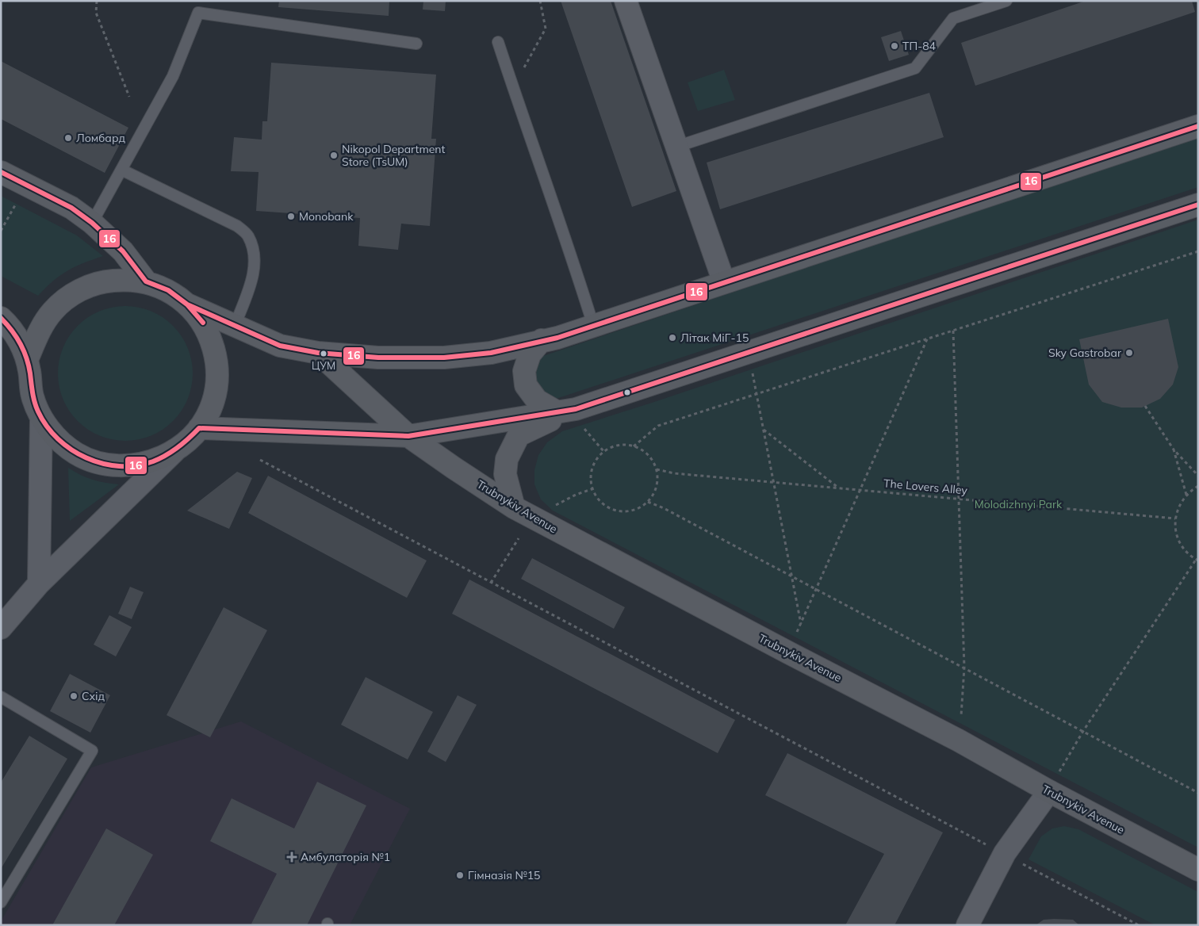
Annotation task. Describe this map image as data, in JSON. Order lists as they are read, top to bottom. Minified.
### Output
{"streets":{"main road":["Trubnykiv Avenue"],"path":["The Lovers Alley"]},"parks":["Molodizhnyi Park"],"places":{"other":["ТП-84","Ломбард","Nikopol Department Store (TsUM)","Monobank","Літак МіГ-15","Sky Gastrobar","ЦУМ","Схід","Гімназія №15"],"health":["Амбулаторія №1"]},"lines":["transit line 16"]}
